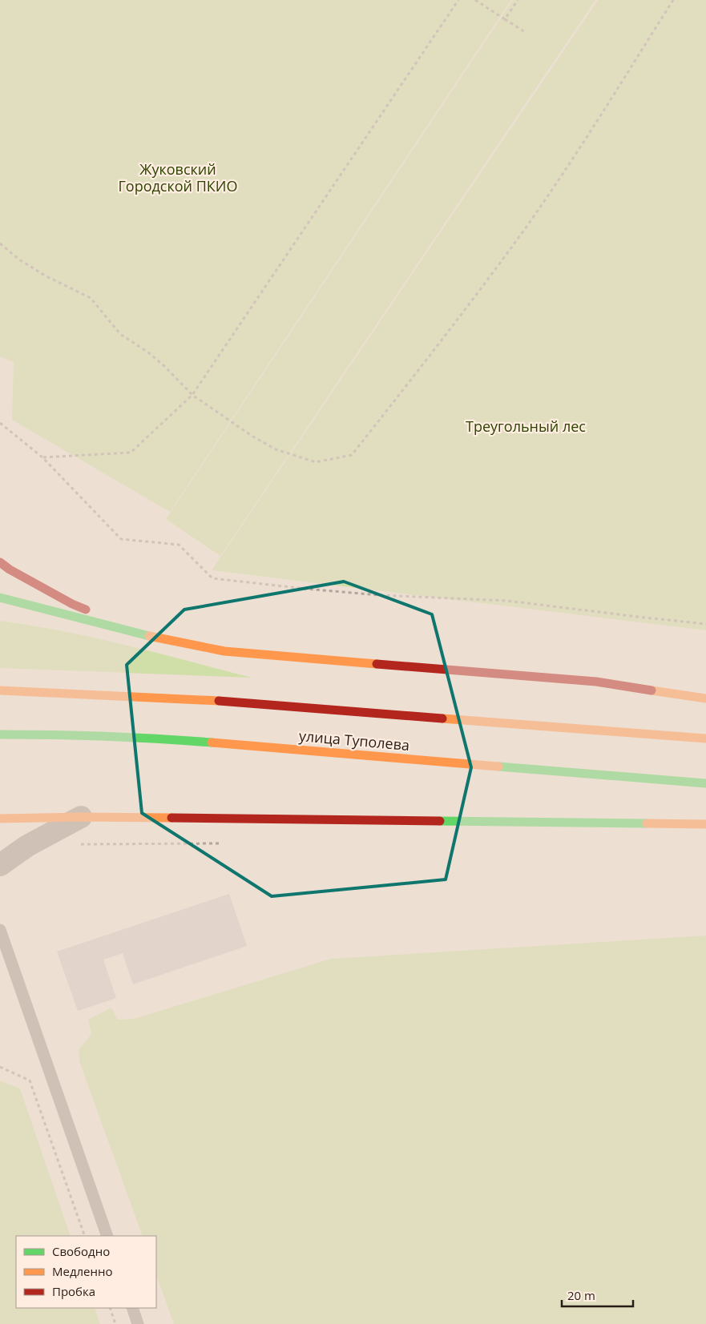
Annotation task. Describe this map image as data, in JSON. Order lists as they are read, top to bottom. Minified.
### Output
{"streets":{"main road":["улица Туполева"]},"parks":["Жуковский Городской ПКИО","Треугольный лес"],"legend":["Свободно","Медленно","Пробка"],"scale_bar":"20 m"}
